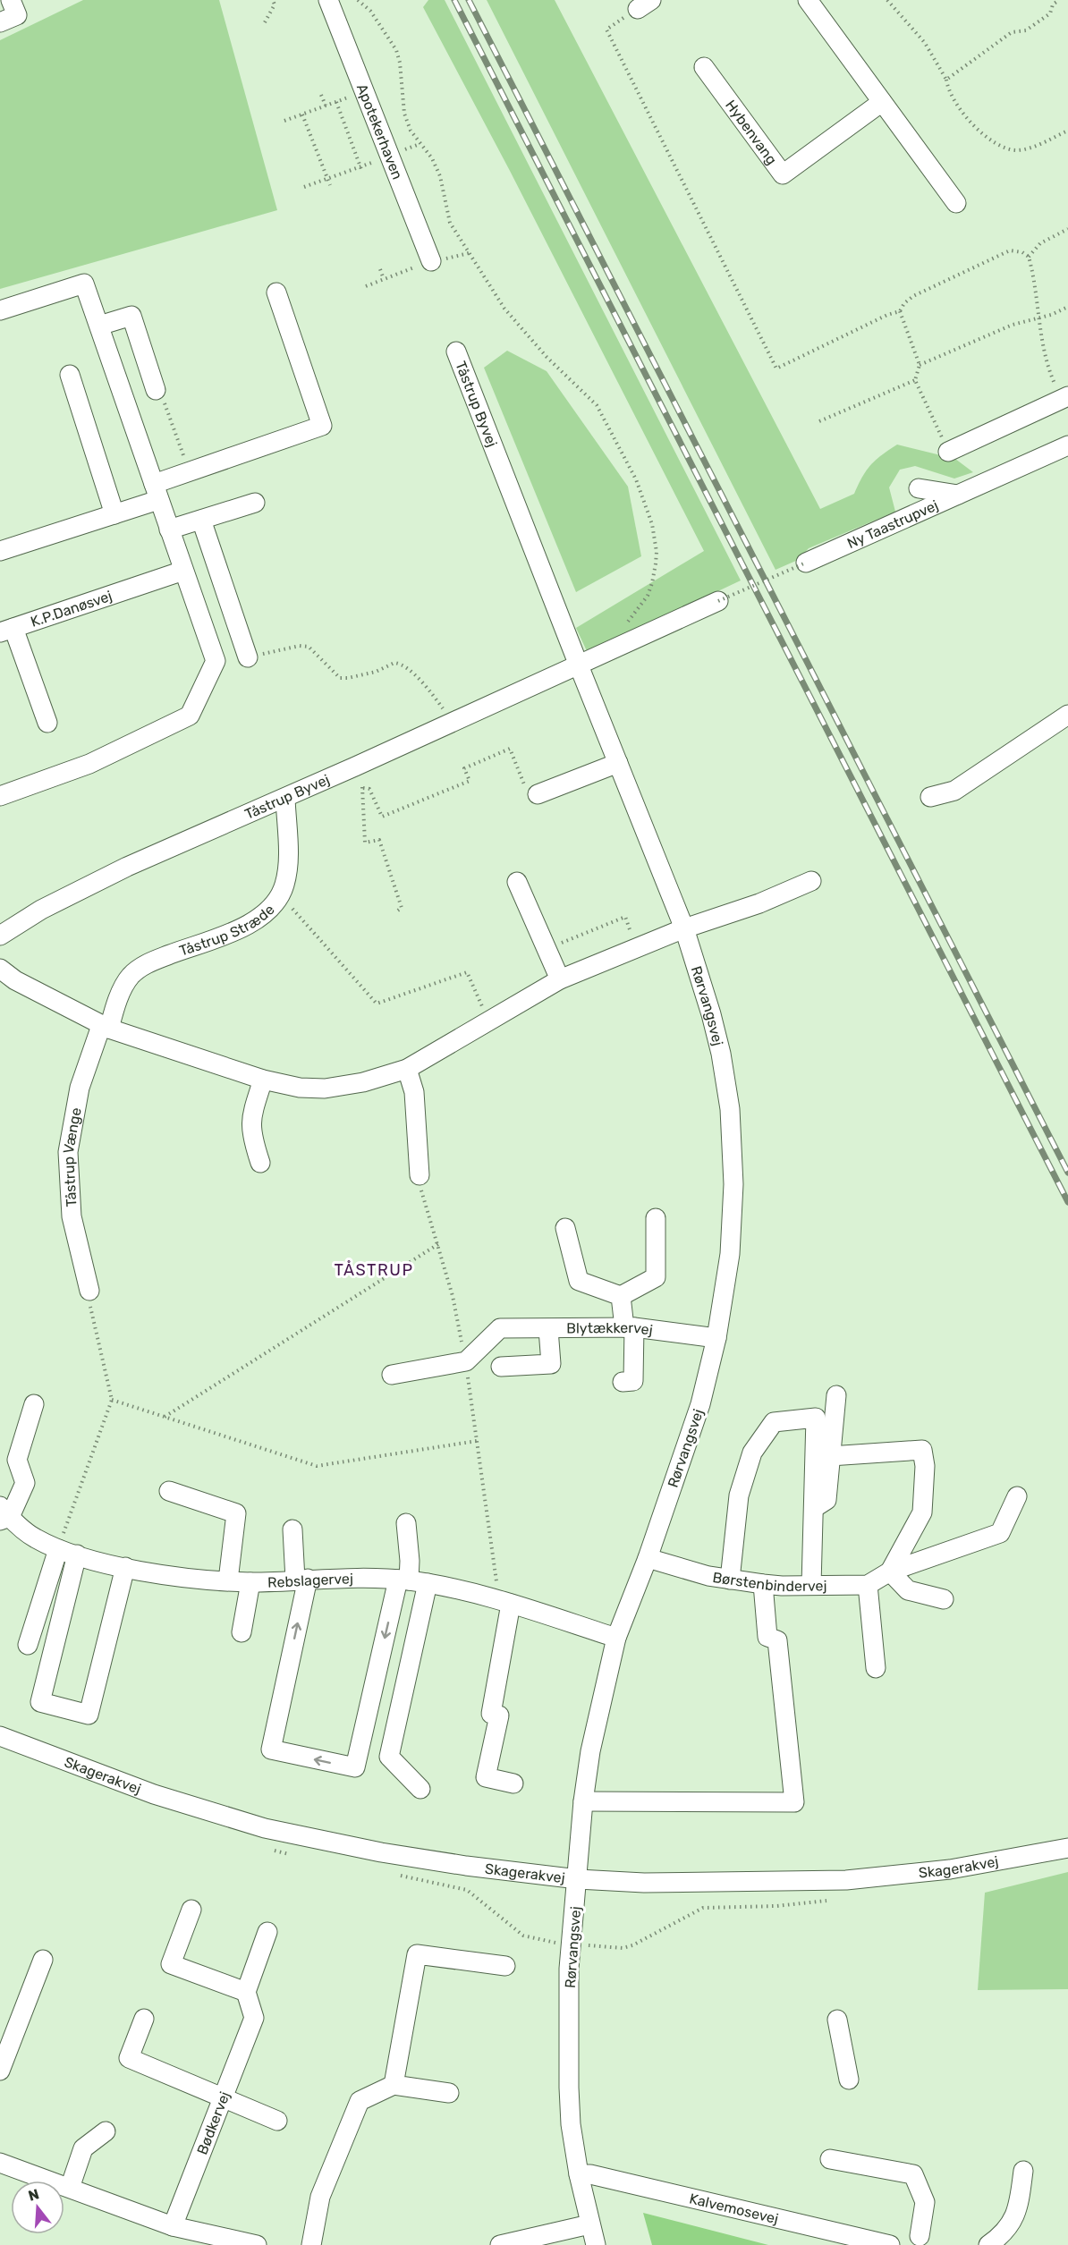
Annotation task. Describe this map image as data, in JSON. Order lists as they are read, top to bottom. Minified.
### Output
{"streets":{"street":["Apotekerhaven","Hybenvang","Tåstrup Byvej","Ny Taastrupvej","K.P.Danøsvej","Tåstrup Stræde","Rørvangsvej","Tåstrup Vænge","Blytækkervej","Rebslagervej","Børstenbindervej","Skagerakvej","Bødkervej","Kalvemosevej"]},"crossings":[["Tåstrup Byvej","Tåstrup Stræde"],["Tåstrup Byvej","Rørvangsvej"],["Tåstrup Stræde","Tåstrup Vænge"],["Rørvangsvej","Blytækkervej"],["Rørvangsvej","Rebslagervej"],["Rørvangsvej","Børstenbindervej"],["Rørvangsvej","Skagerakvej"],["Rørvangsvej","Kalvemosevej"]],"districts":["TÅSTRUP"],"north":"top"}
